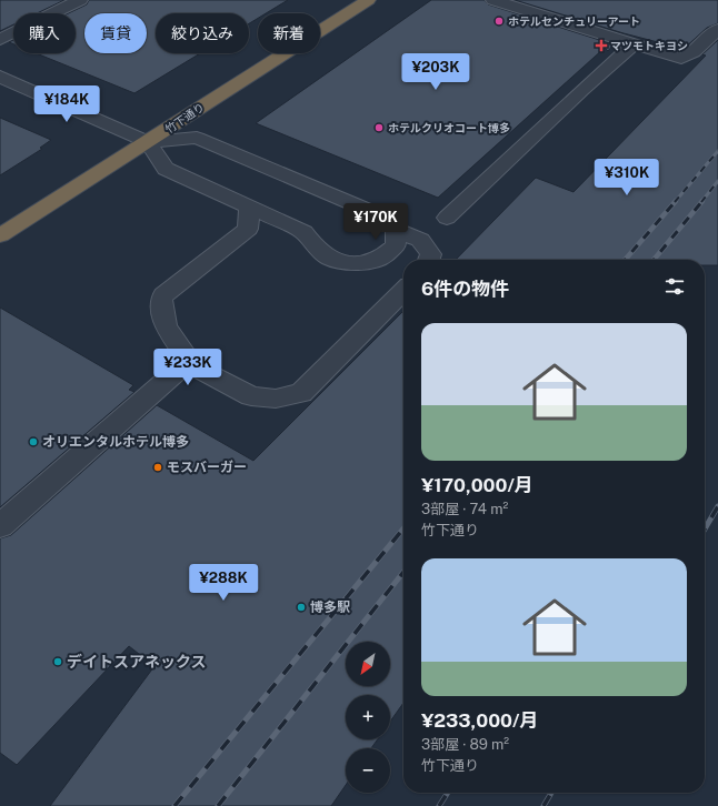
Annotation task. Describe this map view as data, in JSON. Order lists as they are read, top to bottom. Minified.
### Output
{"streets":{"highway":["竹下通り"]},"places":{"other":["ホテルセンチュリーアート","ホテルクリオコート博多","オリエンタルホテル博多","モスバーガー","博多駅","デイトスアネックス"],"health":["マツモトキヨシ"]},"north":"bottom left","page":{"chip":["購入","賃貸","絞り込み","新着"],"price":["¥203K","¥184K","¥310K","¥170K","¥233K","¥288K"],"heading":"6件の物件","list":[{"name":"¥170,000/月","note":"3部屋 · 74 m² · 竹下通り"},{"name":"¥233,000/月","note":"3部屋 · 89 m² · 竹下通り"}],"map_buttons":["+","−"]}}
